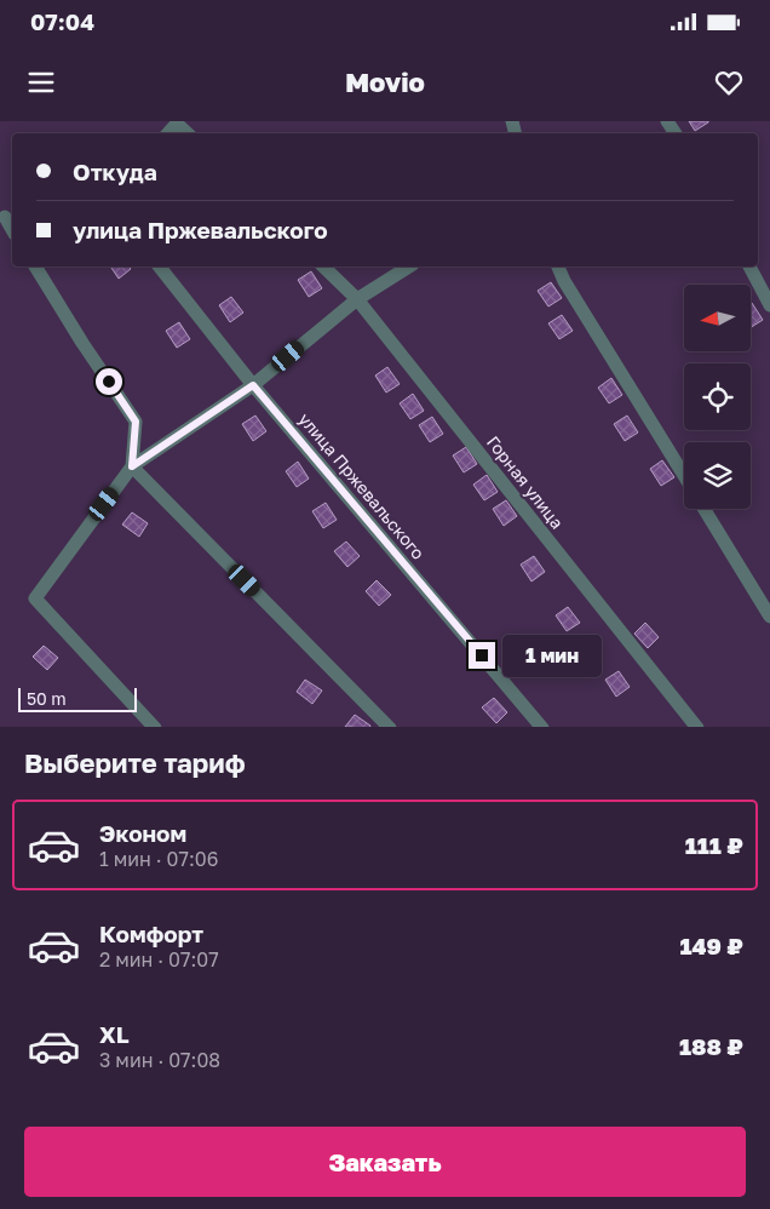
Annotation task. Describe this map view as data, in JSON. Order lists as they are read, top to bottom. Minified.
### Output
{"streets":{"street":["Горная улица","улица Пржевальского"]},"scale_bar":"50 m","north":"left","page":{"status":"07:04","header":"Movio","banner":["Откуда","улица Пржевальского"],"bubble":"1 мин","scale":"50 m","heading":"Выберите тариф","list":[{"name":"Эконом","note":"1 мин · 07:06","value":"111 ₽"},{"name":"Комфорт","note":"2 мин · 07:07","value":"149 ₽"},{"name":"XL","note":"3 мин · 07:08","value":"188 ₽"}],"buttons":"Заказать"}}
